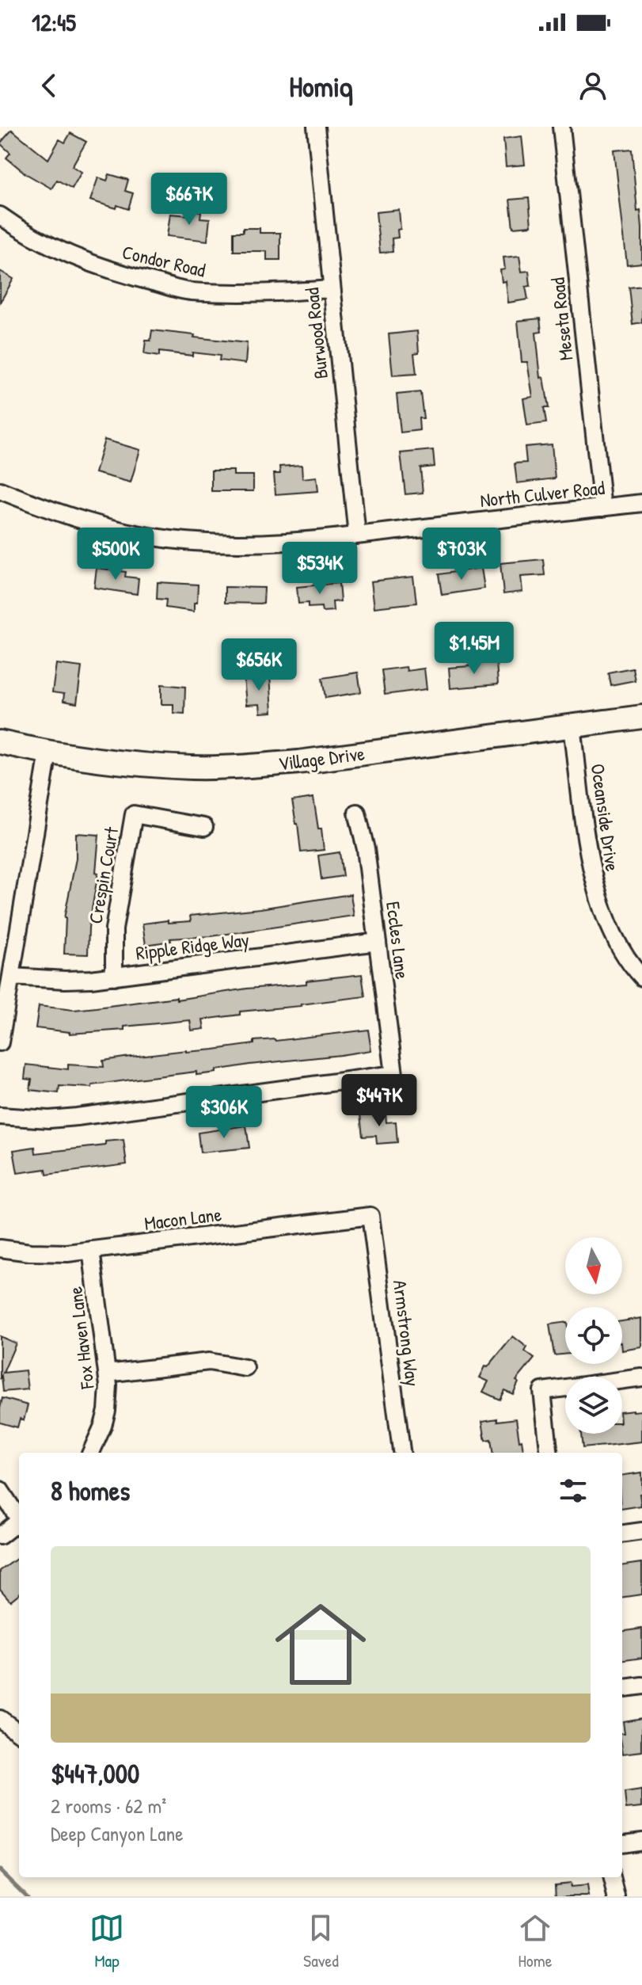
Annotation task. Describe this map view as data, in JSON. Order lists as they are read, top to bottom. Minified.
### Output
{"streets":{"main road":["Village Drive"],"street":["Condor Road","Meseta Road","Burwood Road","North Culver Road","Oceanside Drive","Crespin Court","Eccles Lane","Ripple Ridge Way","Macon Lane","Armstrong Way","Fox Haven Lane"]},"crossings":[["Condor Road","Burwood Road"],["Meseta Road","North Culver Road"],["Burwood Road","North Culver Road"],["Village Drive","Oceanside Drive"],["Crespin Court","Ripple Ridge Way"],["Eccles Lane","Ripple Ridge Way"],["Macon Lane","Armstrong Way"],["Macon Lane","Fox Haven Lane"]],"north":"bottom","page":{"status":"12:45","header":"Homiq","price":["$667K","$500K","$703K","$534K","$1.45M","$656K","$447K","$306K"],"heading":"8 homes","list":[{"name":"$447,000","note":"2 rooms · 62 m² · Deep Canyon Lane"}],"tabs":["Map","Saved","Home"]}}
